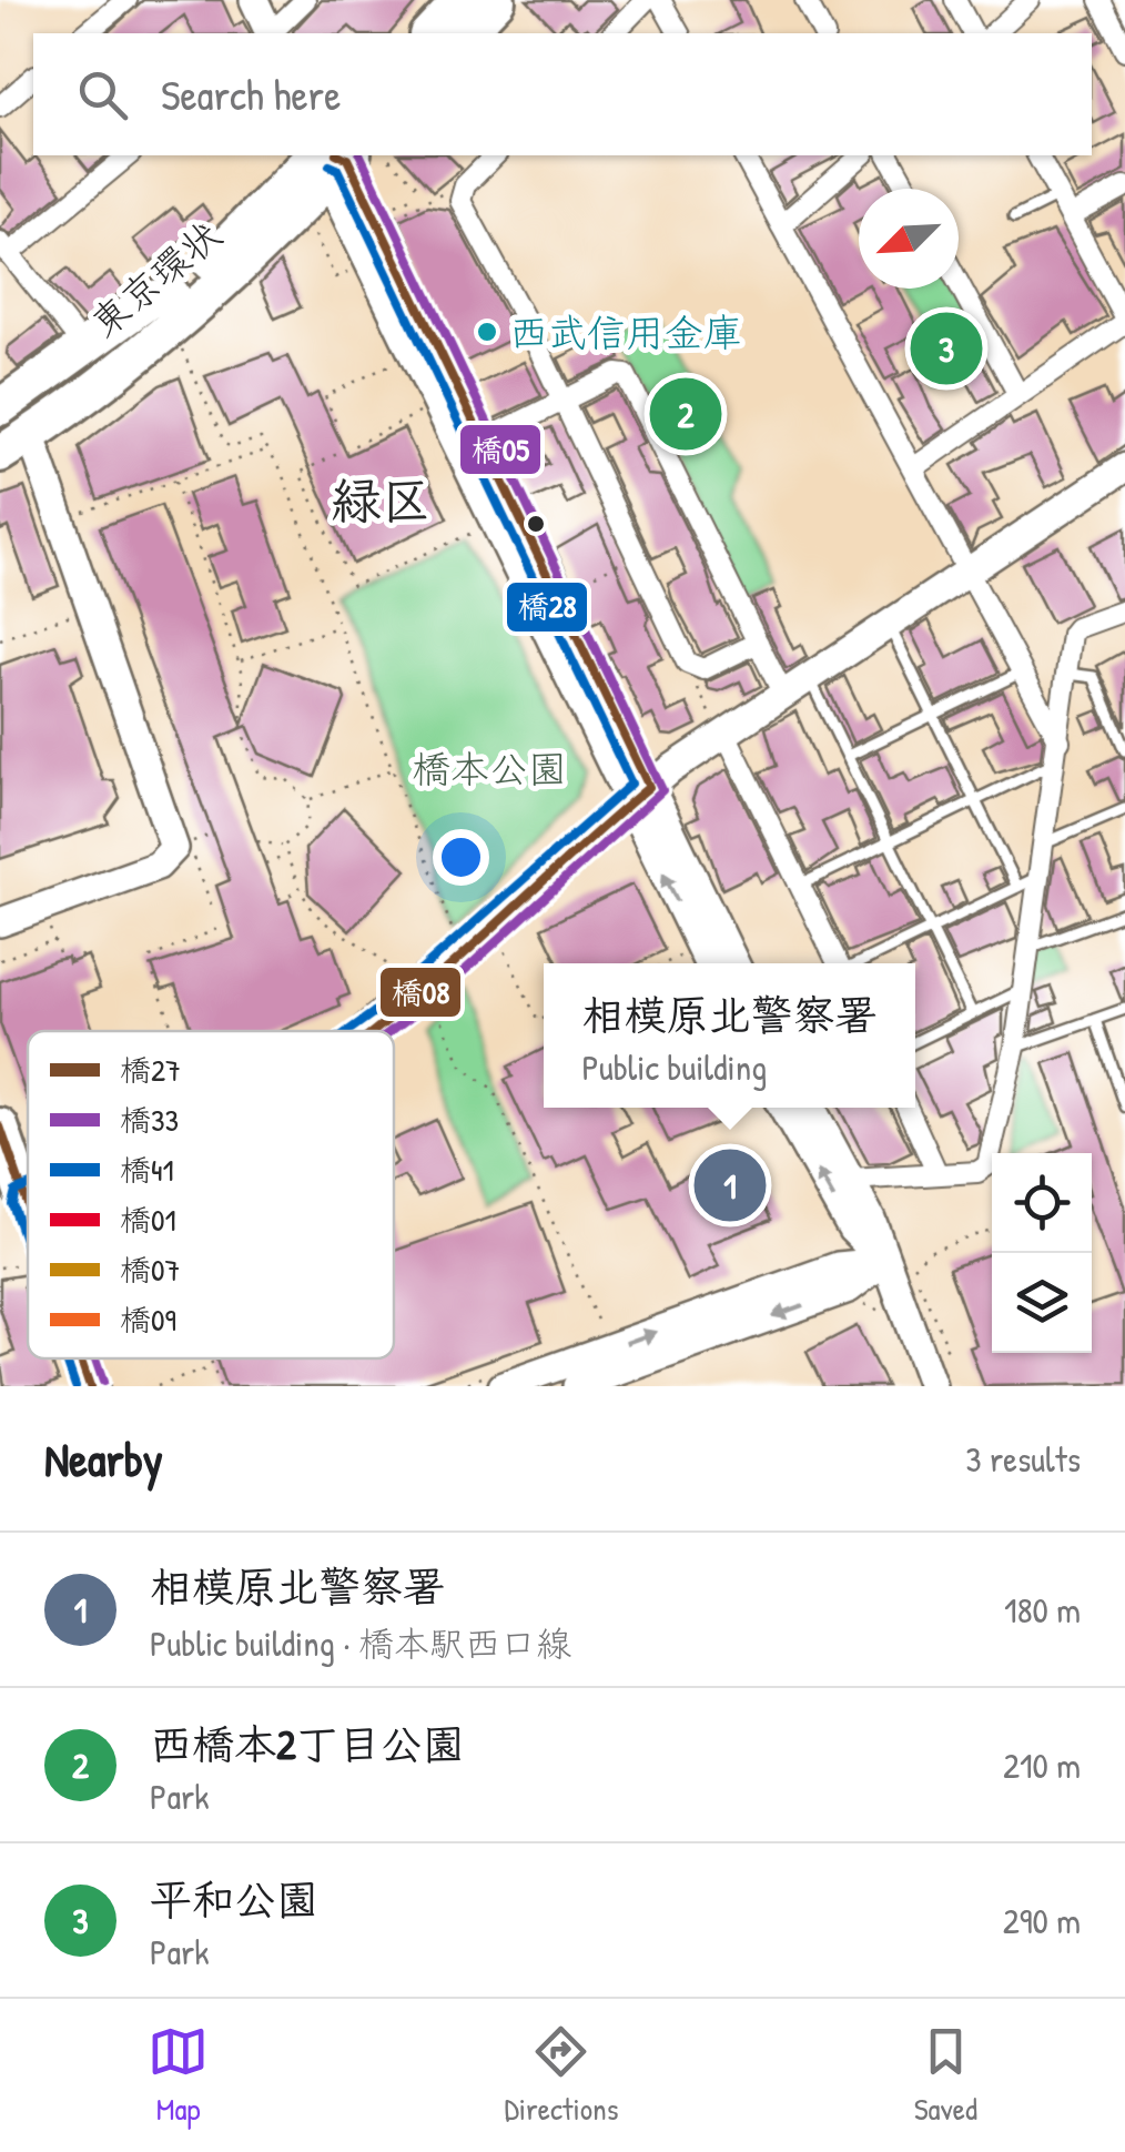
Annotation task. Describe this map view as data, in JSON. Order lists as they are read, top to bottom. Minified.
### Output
{"streets":{"highway":["東京環状"]},"districts":["緑区"],"parks":["橋本公園"],"places":["西武信用金庫"],"lines":["transit line 橋08","transit line 橋05","transit line 橋28"],"legend":["橋27","橋33","橋41","橋01","橋07","橋09"],"north":"bottom left","page":{"search":"Search here","pins":["3","2","1"],"popup":["相模原北警察署","Public building"],"heading":["Nearby","3 results"],"list":[{"mark":"1","name":"相模原北警察署","note":"Public building · 橋本駅西口線","value":"180 m"},{"mark":"2","name":"西橋本2丁目公園","note":"Park","value":"210 m"},{"mark":"3","name":"平和公園","note":"Park","value":"290 m"}],"nav":["Map","Directions","Saved"]}}
